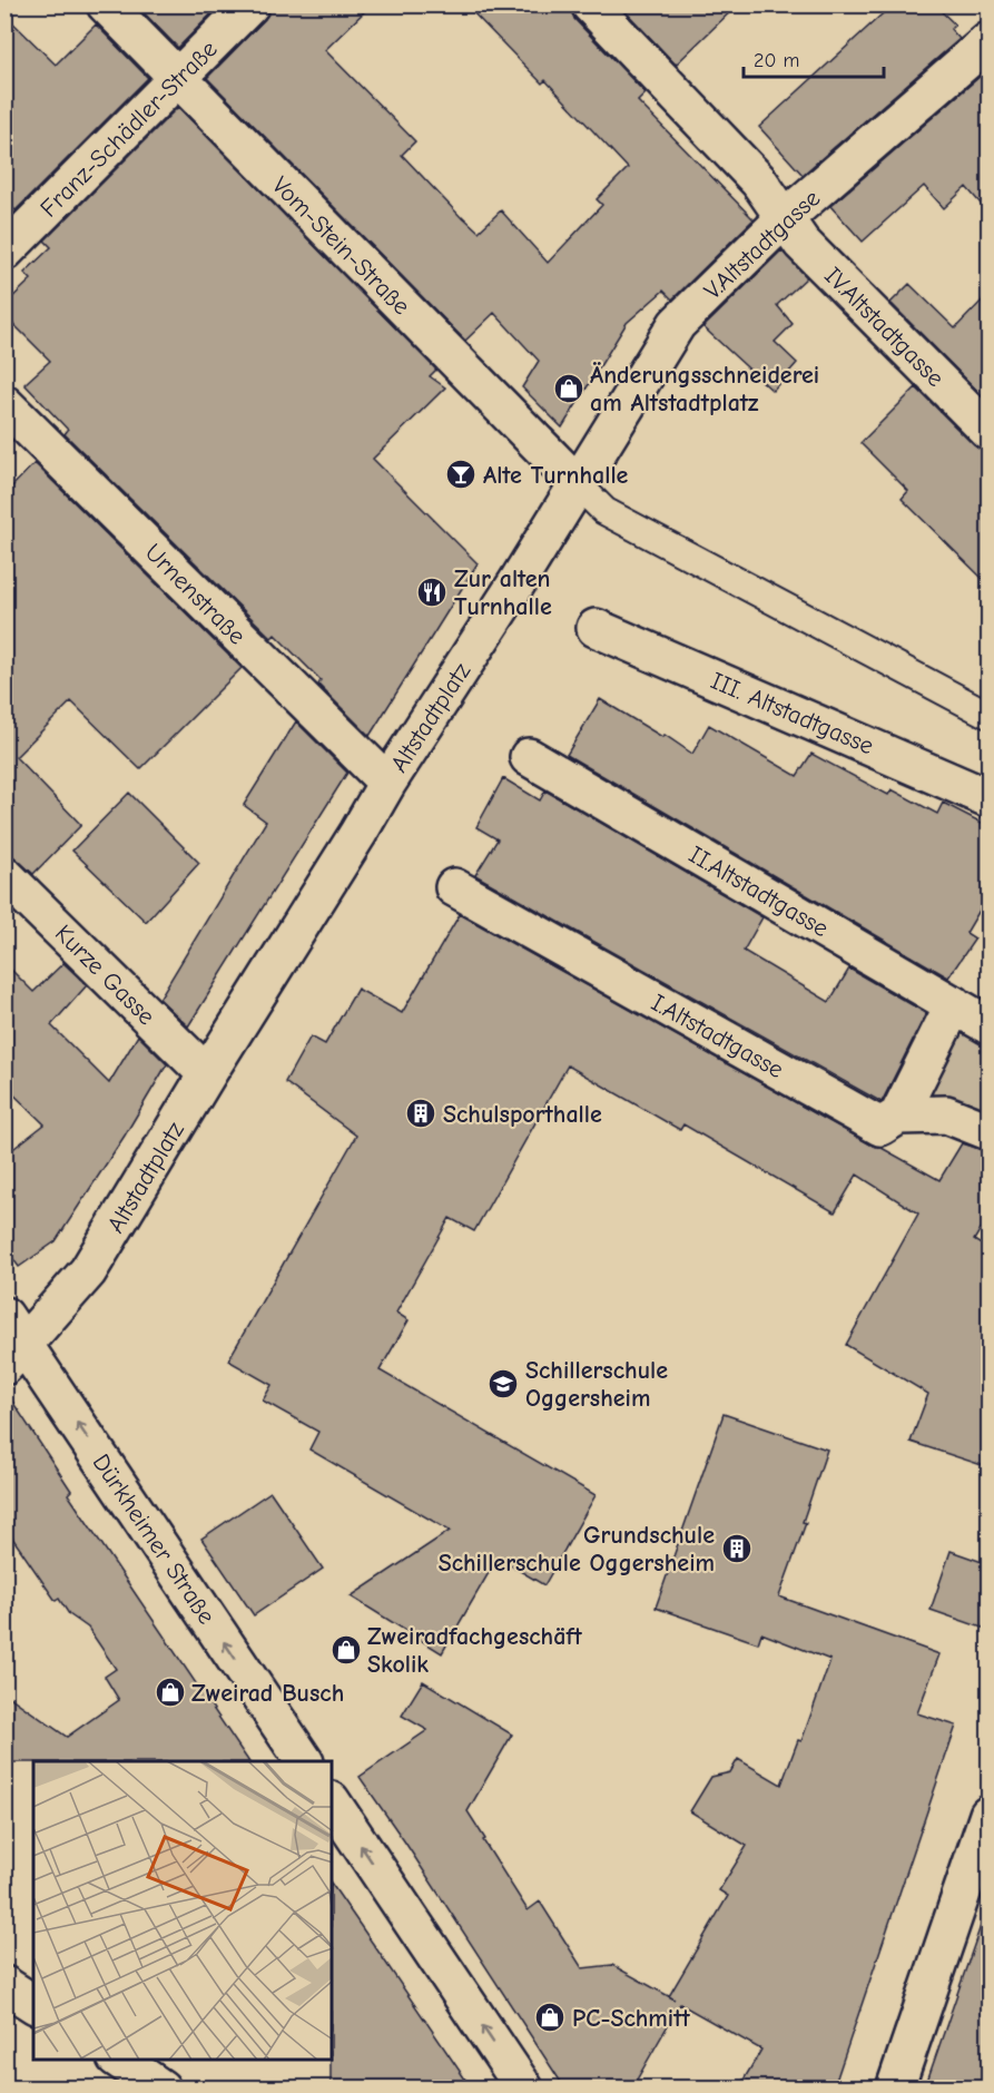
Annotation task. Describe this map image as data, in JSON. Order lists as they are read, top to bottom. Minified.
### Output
{"streets":{"street":["Franz-Schädler-Straße","V.Altstadtgasse","Vom-Stein-Straße","IV.Altstadtgasse","Urnenstraße","III. Altstadtgasse","Altstadtplatz","II.Altstadtgasse","Kurze Gasse","I.Altstadtgasse","Dürkheimer Straße"]},"crossings":[["Franz-Schädler-Straße","Vom-Stein-Straße"],["V.Altstadtgasse","Vom-Stein-Straße"],["V.Altstadtgasse","IV.Altstadtgasse"],["V.Altstadtgasse","Altstadtplatz"],["Vom-Stein-Straße","Altstadtplatz"],["Urnenstraße","Altstadtplatz"],["Altstadtplatz","Kurze Gasse"],["Altstadtplatz","Dürkheimer Straße"]],"one_way":["Dürkheimer Straße"],"places":{"shop":["Änderungsschneiderei am Altstadtplatz","Zweiradfachgeschäft Skolik","Zweirad Busch","PC-Schmitt"],"bar":["Alte Turnhalle"],"restaurant":["Zur alten Turnhalle"],"building":["Schulsporthalle","Grundschule Schillerschule Oggersheim"],"school or university":["Schillerschule Oggersheim"]},"scale_bar":"20 m"}
